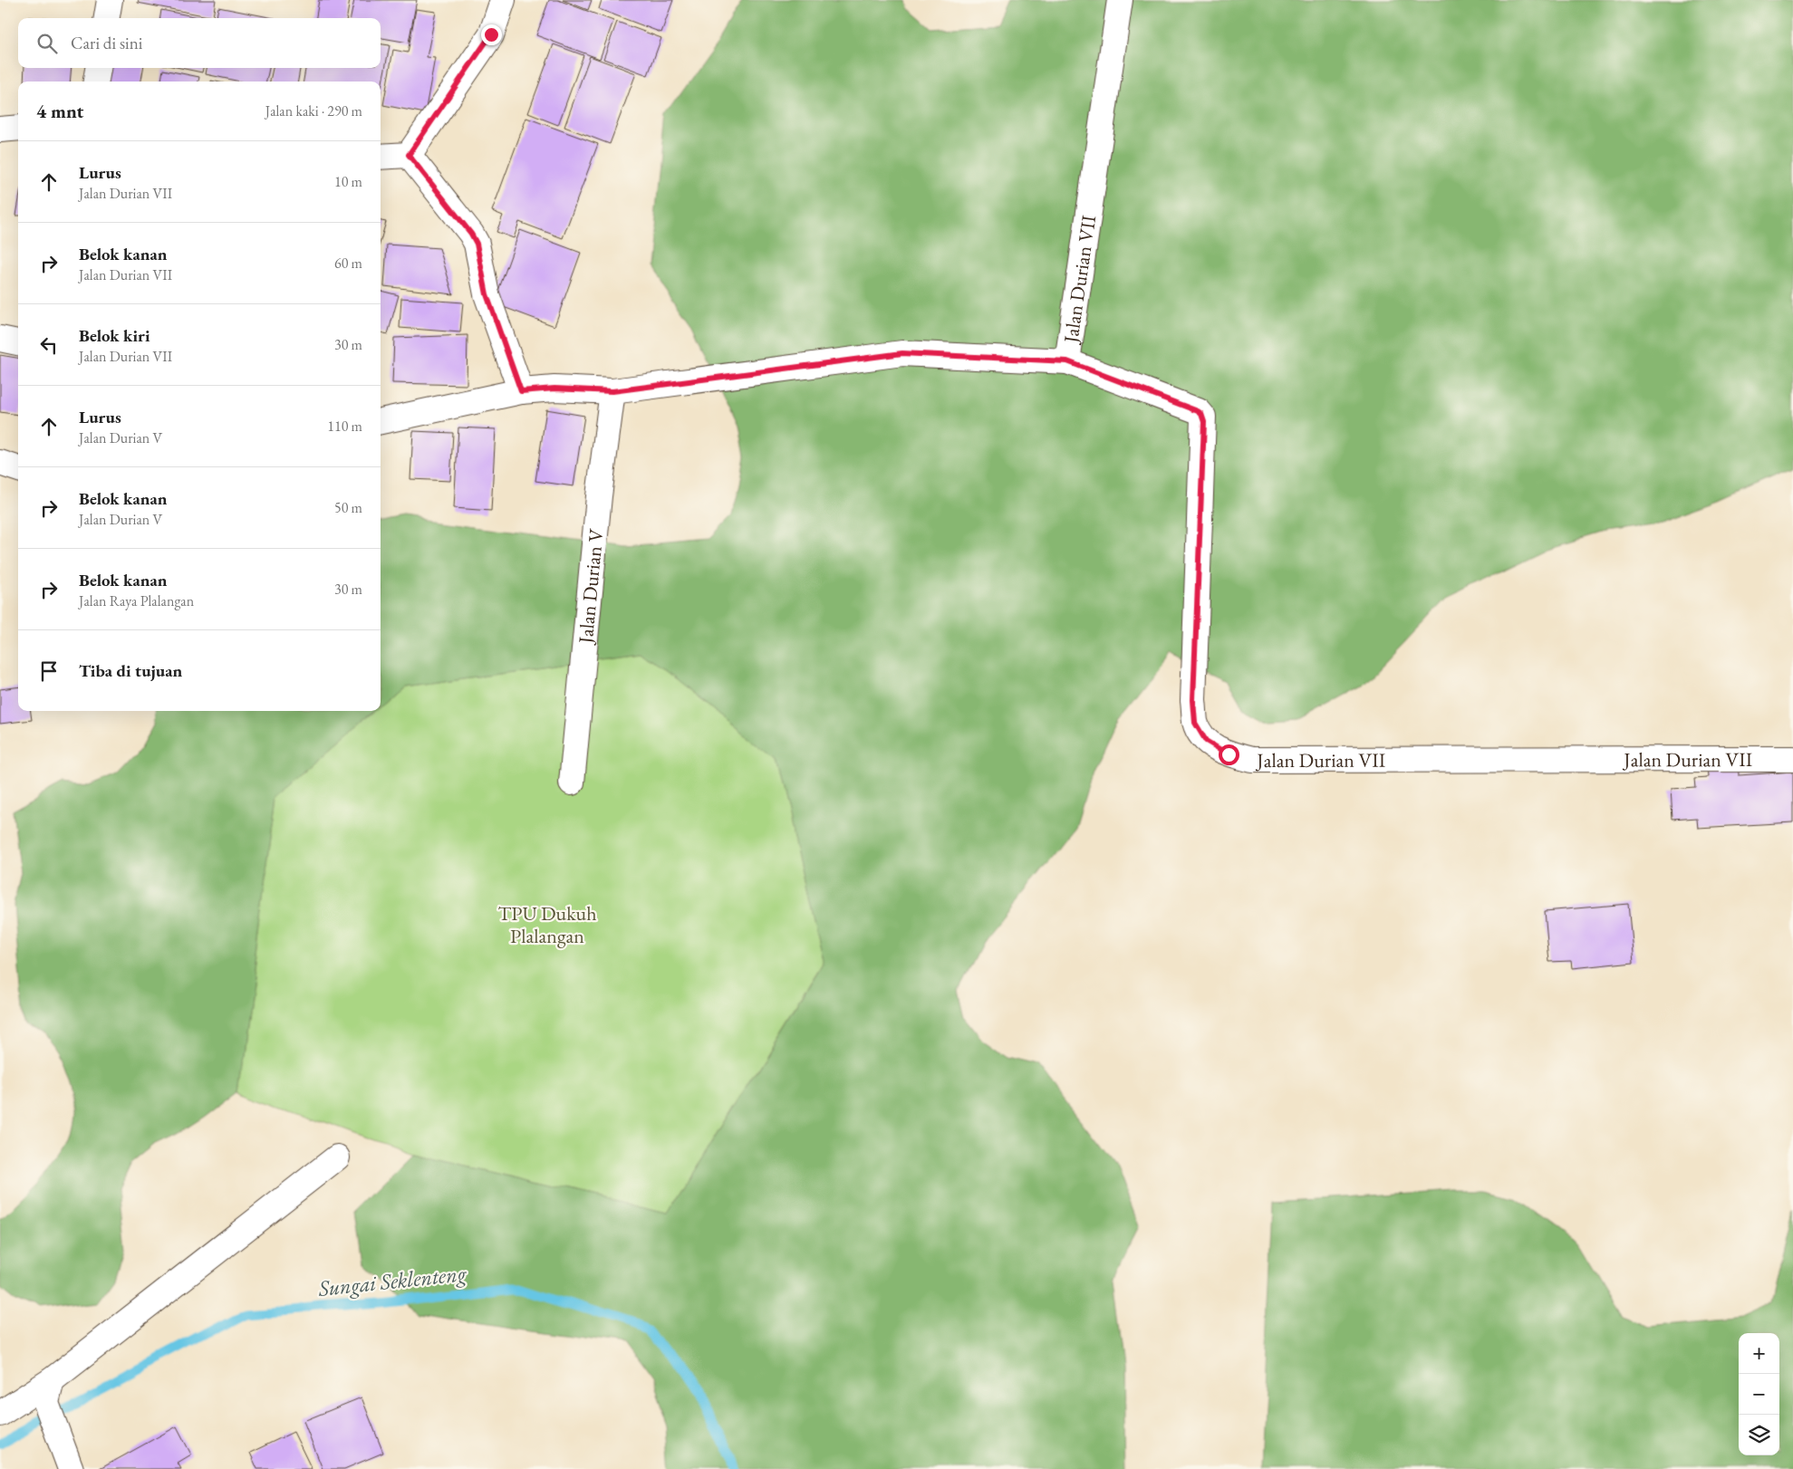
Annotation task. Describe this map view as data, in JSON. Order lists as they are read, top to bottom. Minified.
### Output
{"streets":{"street":["Jalan Durian VII","Jalan Durian V"]},"water":["Sungai Seklenteng"],"parks":["TPU Dukuh Plalangan"],"page":{"search":"Cari di sini","heading":["4 mnt","Jalan kaki · 290 m"],"list":[["Lurus","Jalan Durian VII","10 m"],["Belok kanan","Jalan Durian VII","60 m"],["Belok kiri","Jalan Durian VII","30 m"],["Lurus","Jalan Durian V","110 m"],["Belok kanan","Jalan Durian V","50 m"],["Belok kanan","Jalan Raya Plalangan","30 m"],"Tiba di tujuan"],"map_buttons":["+","−"]}}
